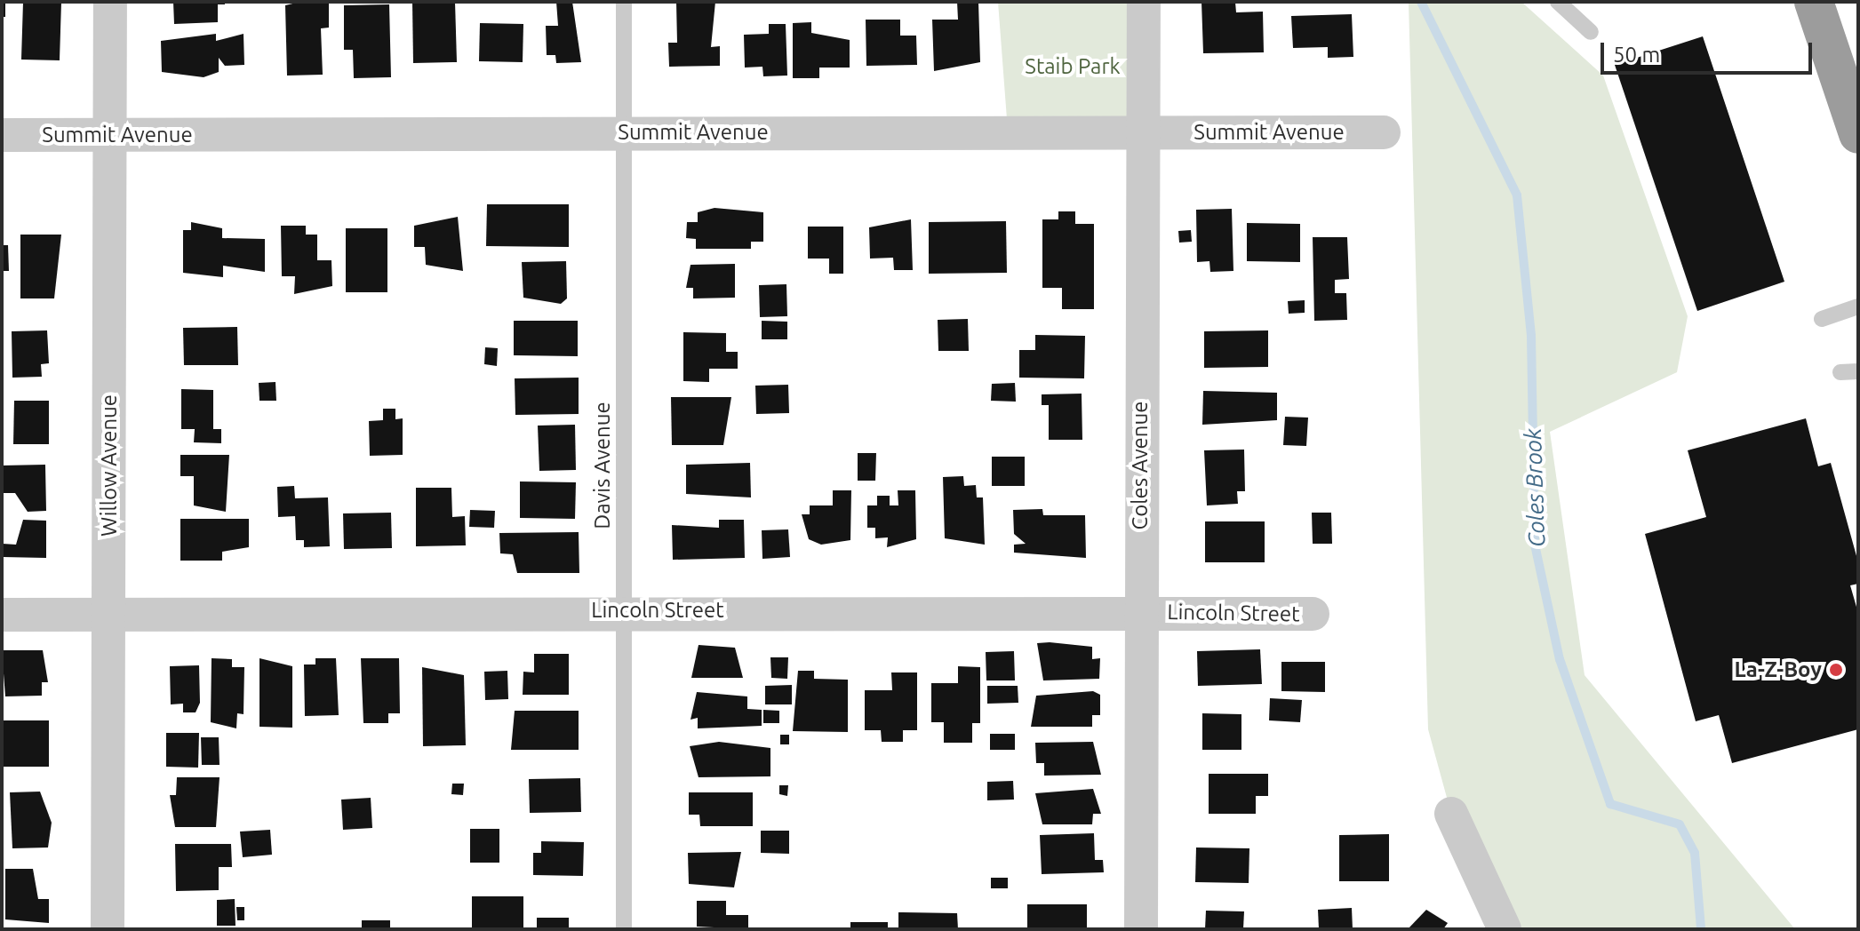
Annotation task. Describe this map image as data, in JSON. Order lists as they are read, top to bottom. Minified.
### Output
{"streets":{"street":["Summit Avenue","Willow Avenue","Coles Avenue","Lincoln Street"],"lane":["Davis Avenue"]},"crossings":[["Summit Avenue","Willow Avenue"],["Summit Avenue","Davis Avenue"],["Summit Avenue","Coles Avenue"],["Willow Avenue","Lincoln Street"],["Davis Avenue","Lincoln Street"],["Coles Avenue","Lincoln Street"]],"water":["Coles Brook"],"parks":["Staib Park"],"places":["La-Z-Boy"],"scale_bar":"50 m"}
